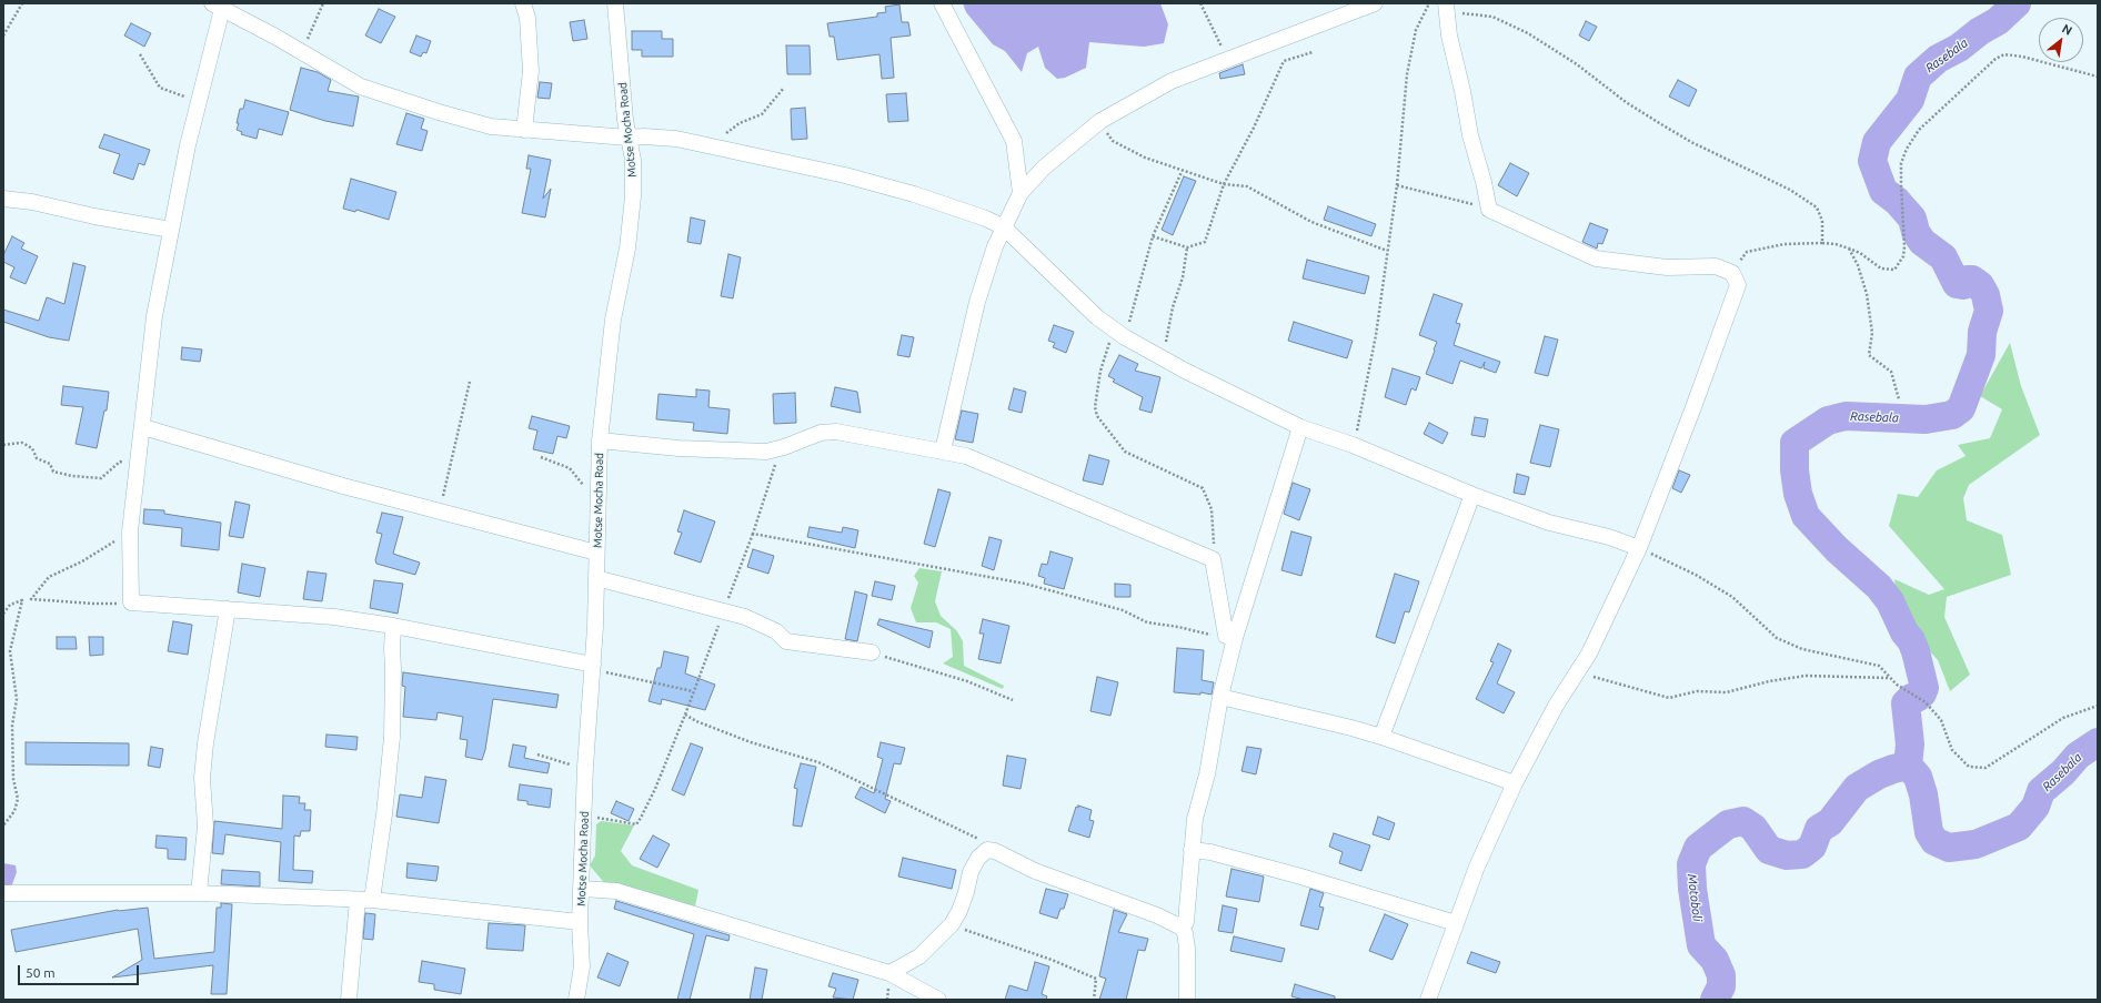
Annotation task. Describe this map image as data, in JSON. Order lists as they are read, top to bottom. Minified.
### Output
{"streets":{"street":["Motse Mocha Road"]},"water":["Rasebala","Motoboli"],"scale_bar":"50 m","north":"top right"}
